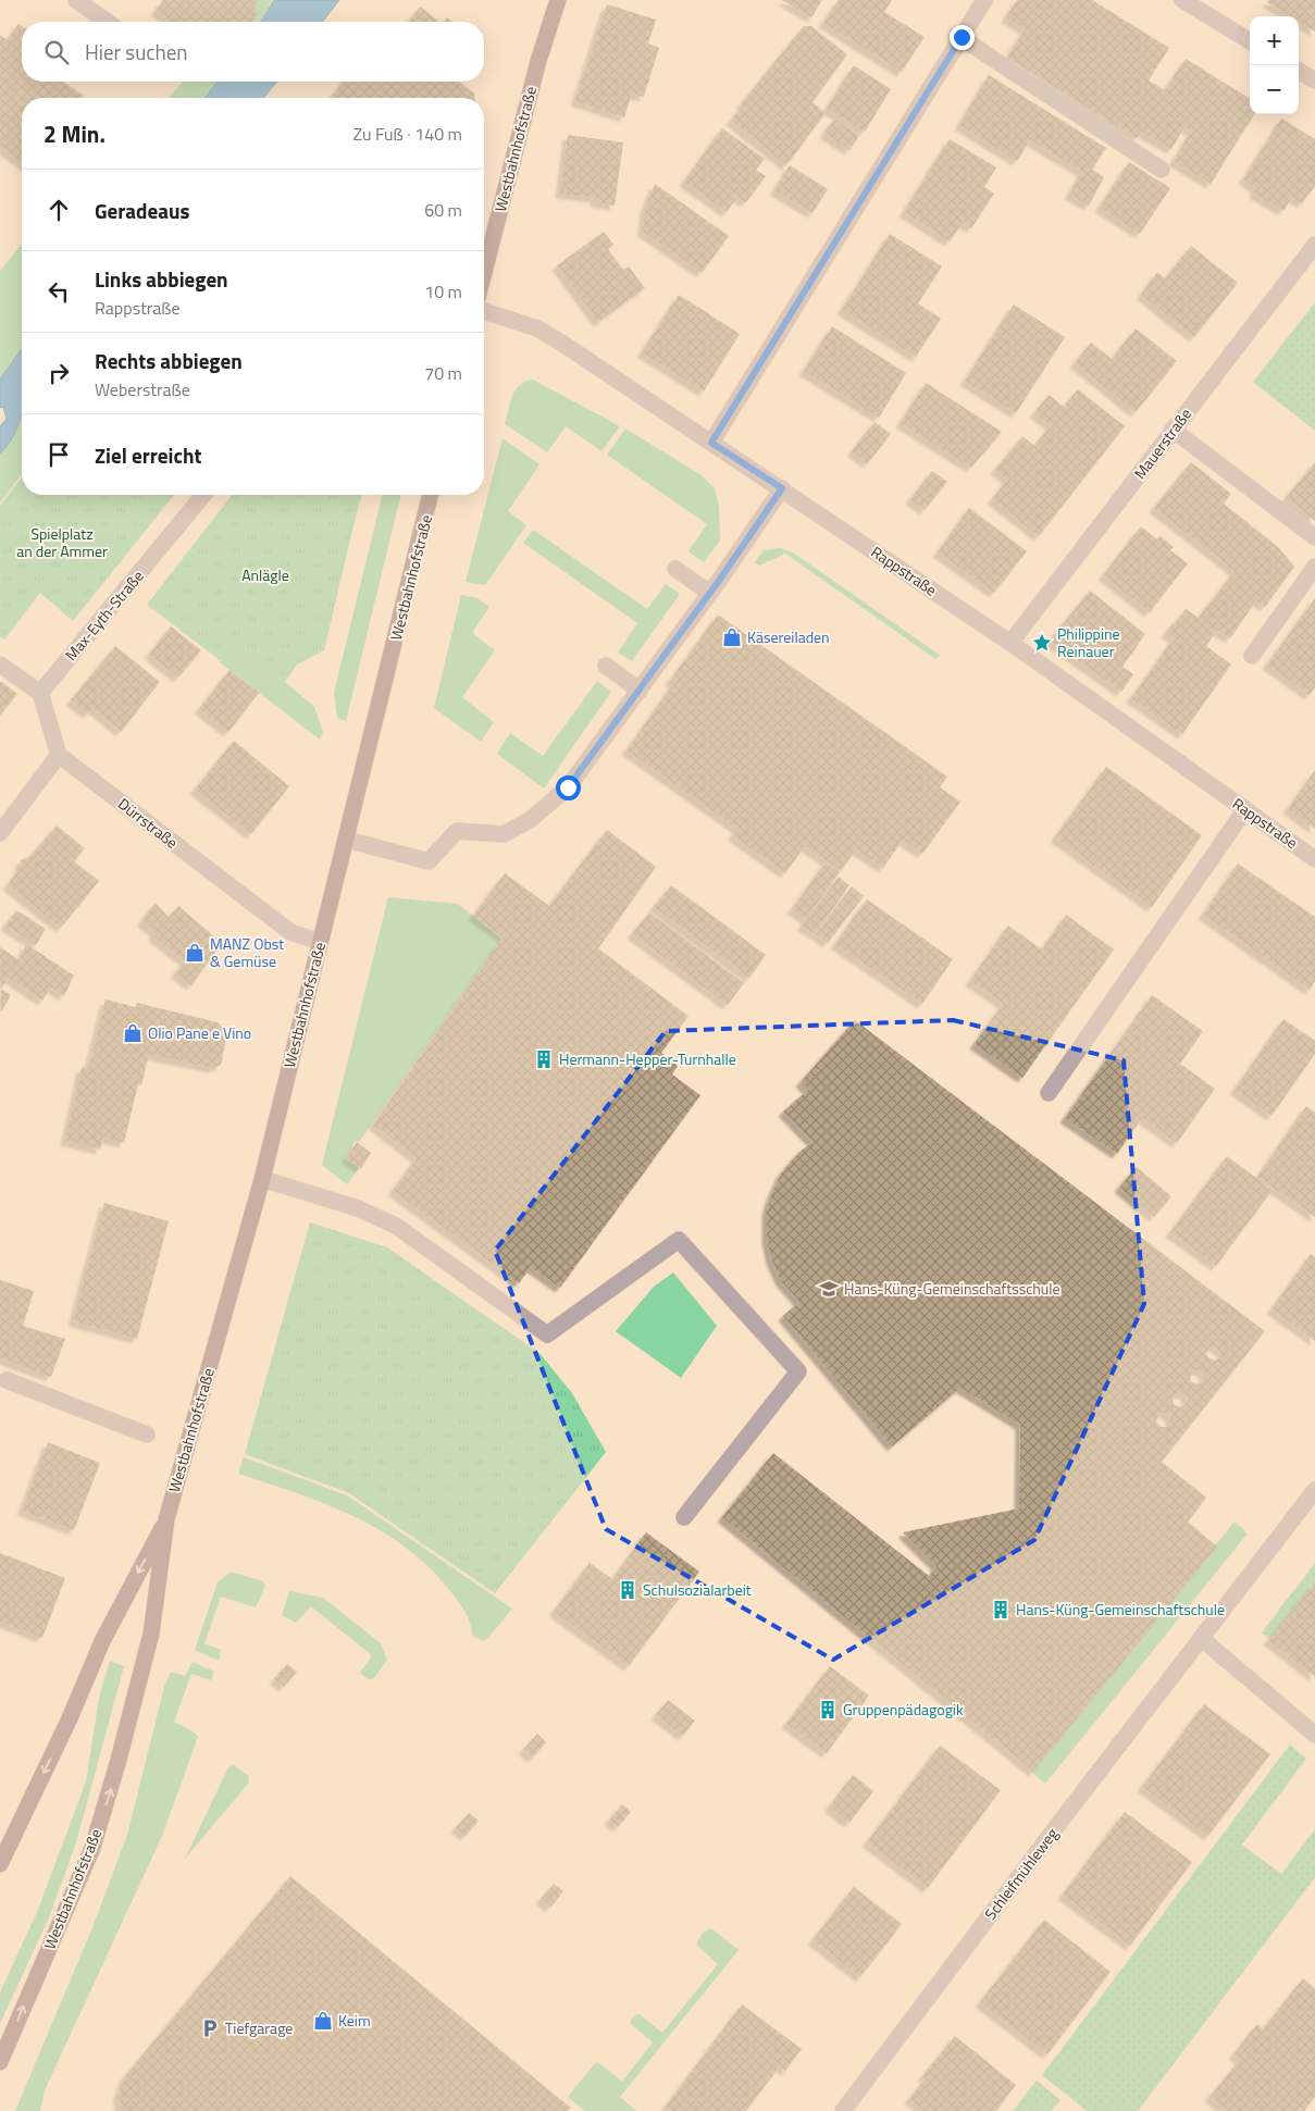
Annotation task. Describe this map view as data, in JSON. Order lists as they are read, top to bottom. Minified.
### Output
{"streets":{"main road":["Westbahnhofstraße"],"street":["Mauerstraße","Rappstraße","Max-Eyth-Straße","Dürrstraße","Schleifmühleweg"]},"crossings":[["Westbahnhofstraße","Dürrstraße"],["Mauerstraße","Rappstraße"]],"parks":["Spielplatz an der Ammer","Anlägle"],"places":{"shop":["Käsereiladen","MANZ Obst & Gemüse","Olio Pane e Vino","Keim"],"place":["Philippine Reinauer"],"building":["Hermann-Hepper-Turnhalle","Schulsozialarbeit","Hans-Küng-Gemeinschaftschule","Gruppenpädagogik"],"school or university":["Hans-Küng-Gemeinschaftsschule"],"parking":["Tiefgarage"]},"page":{"map_buttons":["+","−"],"search":"Hier suchen","heading":["2 Min.","Zu Fuß · 140 m"],"list":[["Geradeaus","60 m"],["Links abbiegen","Rappstraße","10 m"],["Rechts abbiegen","Weberstraße","70 m"],"Ziel erreicht"]}}
